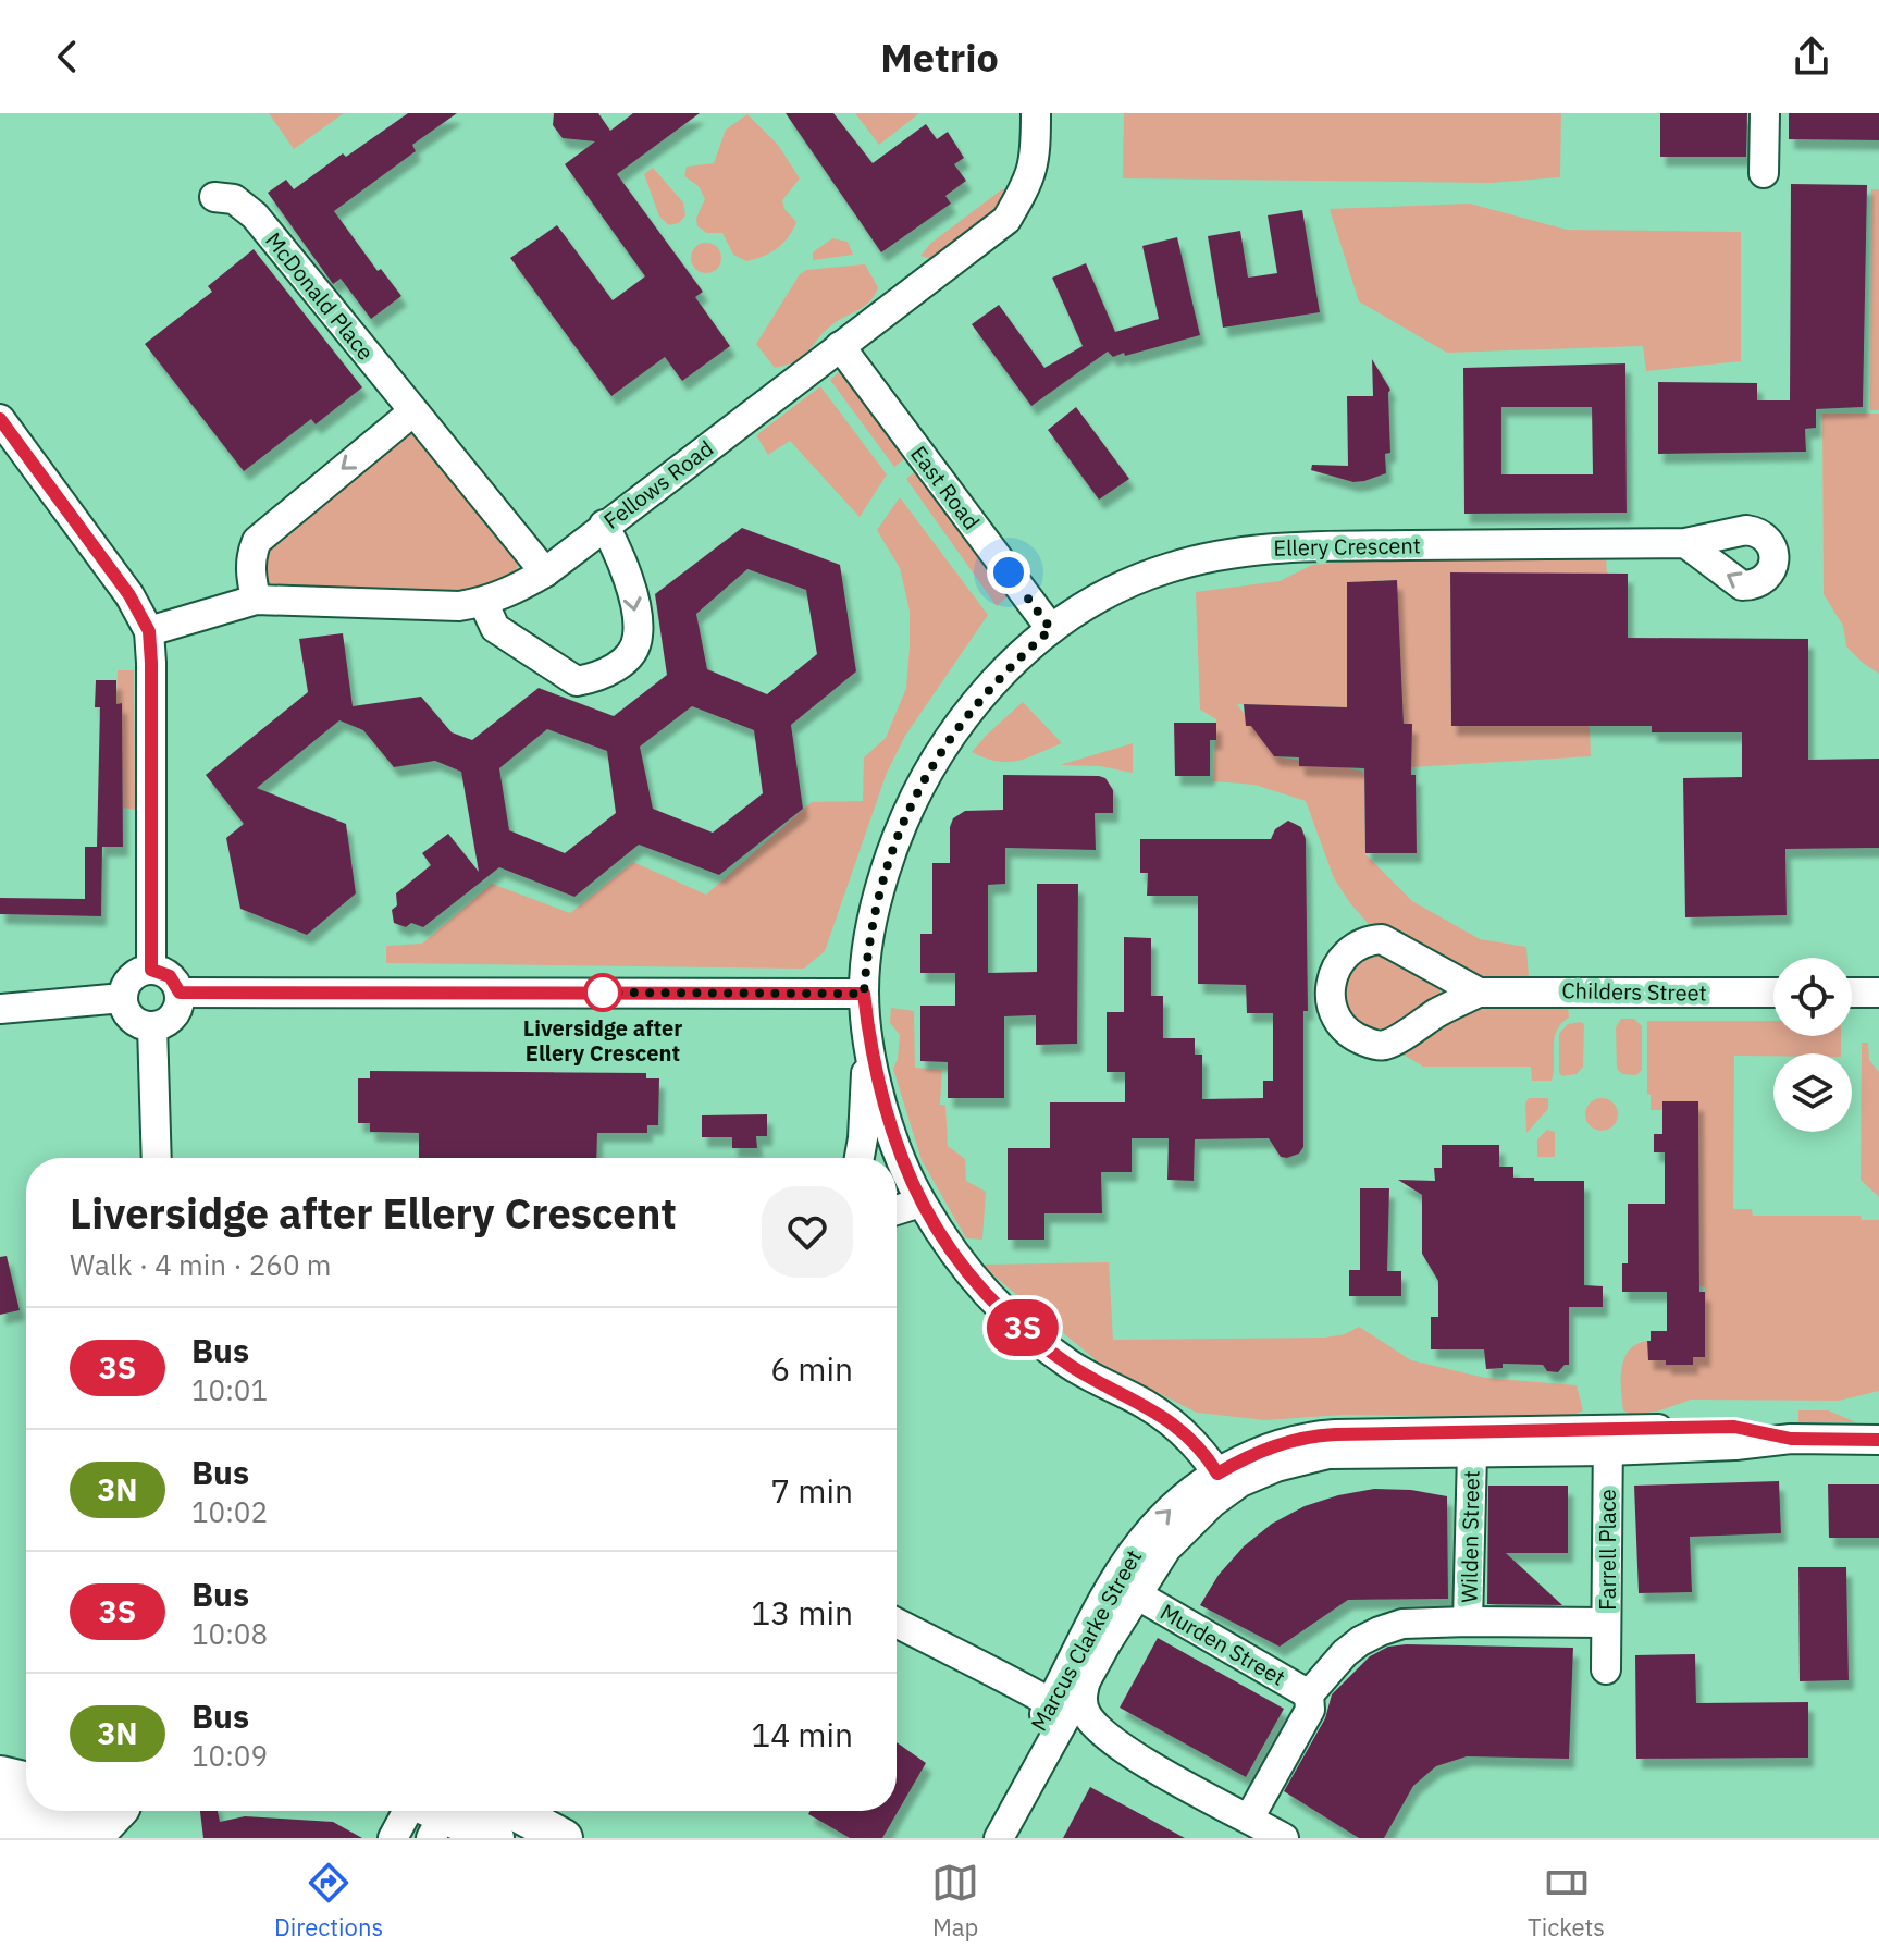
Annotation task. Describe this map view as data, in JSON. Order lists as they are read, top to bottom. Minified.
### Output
{"streets":{"street":["McDonald Place","Fellows Road","East Road","Ellery Crescent","Childers Street","Wilden Street","Farrell Place","Marcus Clarke Street","Murden Street"]},"crossings":[["McDonald Place","Fellows Road"],["Fellows Road","East Road"],["East Road","Ellery Crescent"],["Ellery Crescent","Marcus Clarke Street"],["Wilden Street","Marcus Clarke Street"],["Farrell Place","Marcus Clarke Street"],["Marcus Clarke Street","Murden Street"]],"places":["Liversidge after Ellery Crescent"],"lines":["bus line 3S"],"page":{"header":"Metrio","on_map":"3S","heading":["Liversidge after Ellery Crescent","Walk · 4 min · 260 m"],"list":[{"mark":"3S","name":"Bus","note":"10:01","value":"6 min"},{"mark":"3N","name":"Bus","note":"10:02","value":"7 min"},{"mark":"3S","name":"Bus","note":"10:08","value":"13 min"},{"mark":"3N","name":"Bus","note":"10:09","value":"14 min"}],"tabs":["Directions","Map","Tickets"]}}
